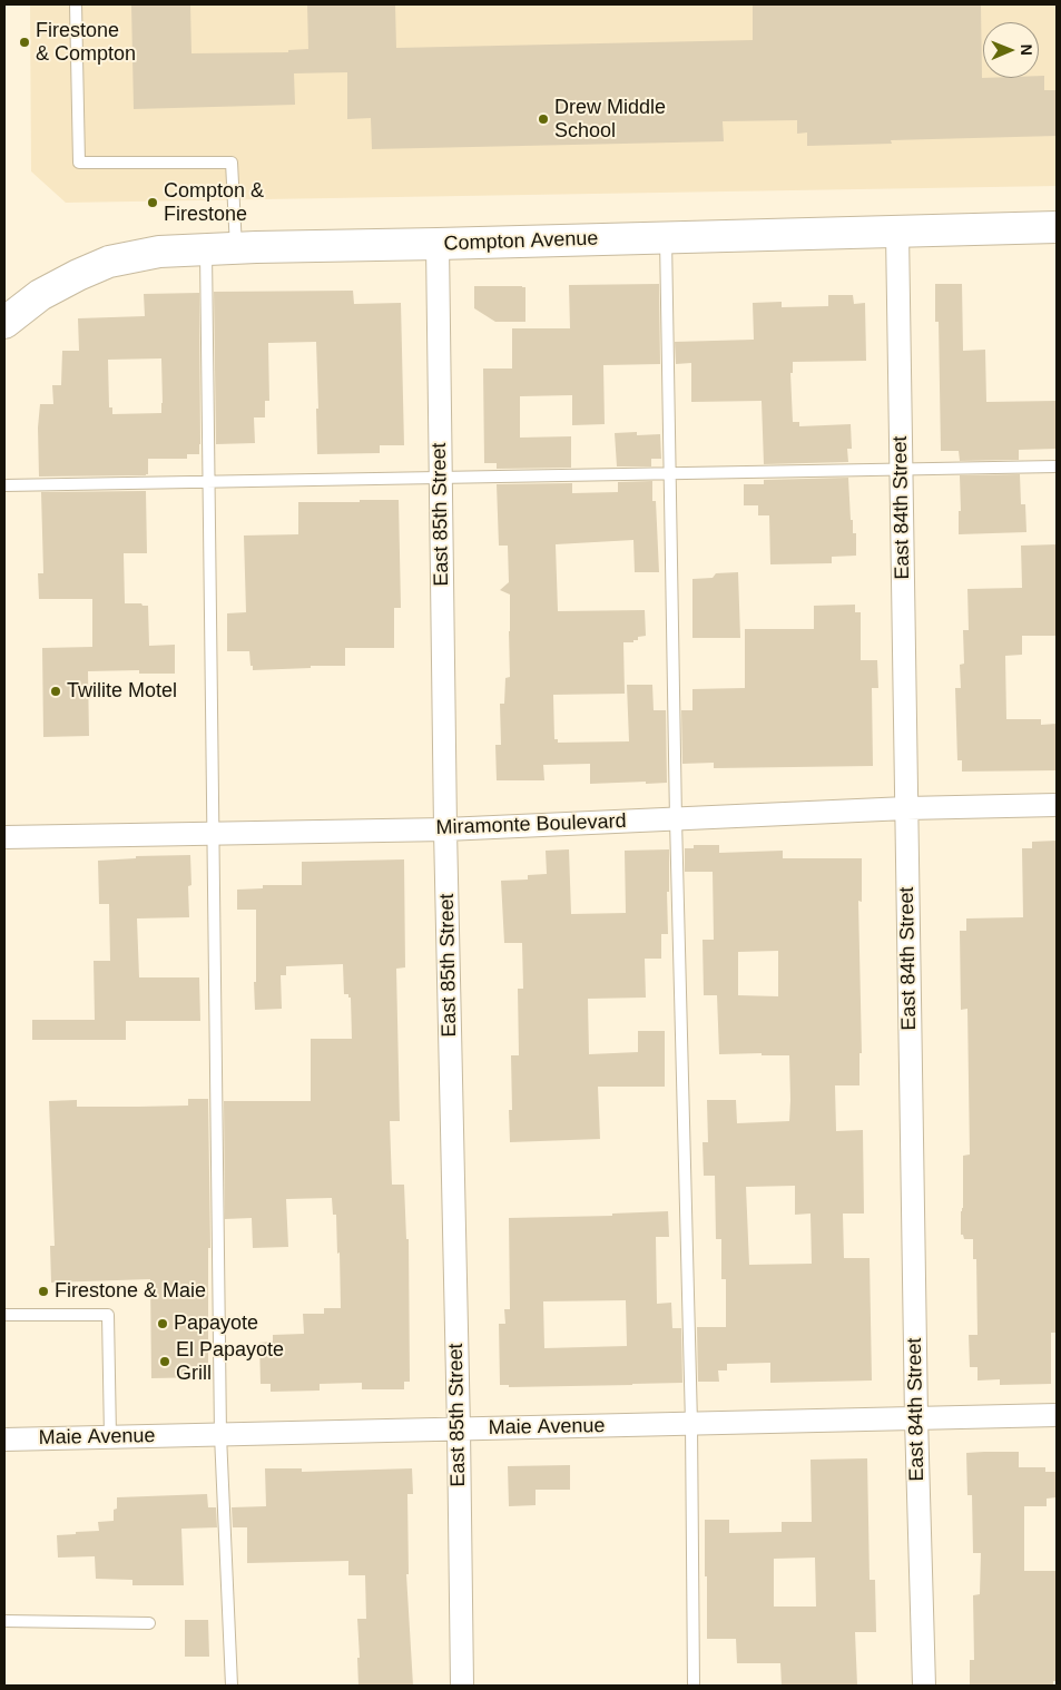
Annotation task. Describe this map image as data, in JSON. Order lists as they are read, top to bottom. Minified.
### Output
{"streets":{"main road":["Compton Avenue"],"street":["East 84th Street","East 85th Street","Miramonte Boulevard","Maie Avenue"]},"crossings":[["Compton Avenue","East 84th Street"],["Compton Avenue","East 85th Street"],["East 84th Street","Miramonte Boulevard"],["East 84th Street","Maie Avenue"],["East 85th Street","Miramonte Boulevard"],["East 85th Street","Maie Avenue"]],"places":["Firestone & Compton","Drew Middle School","Compton & Firestone","Twilite Motel","Firestone & Maie","Papayote","El Papayote Grill"],"north":"right"}
